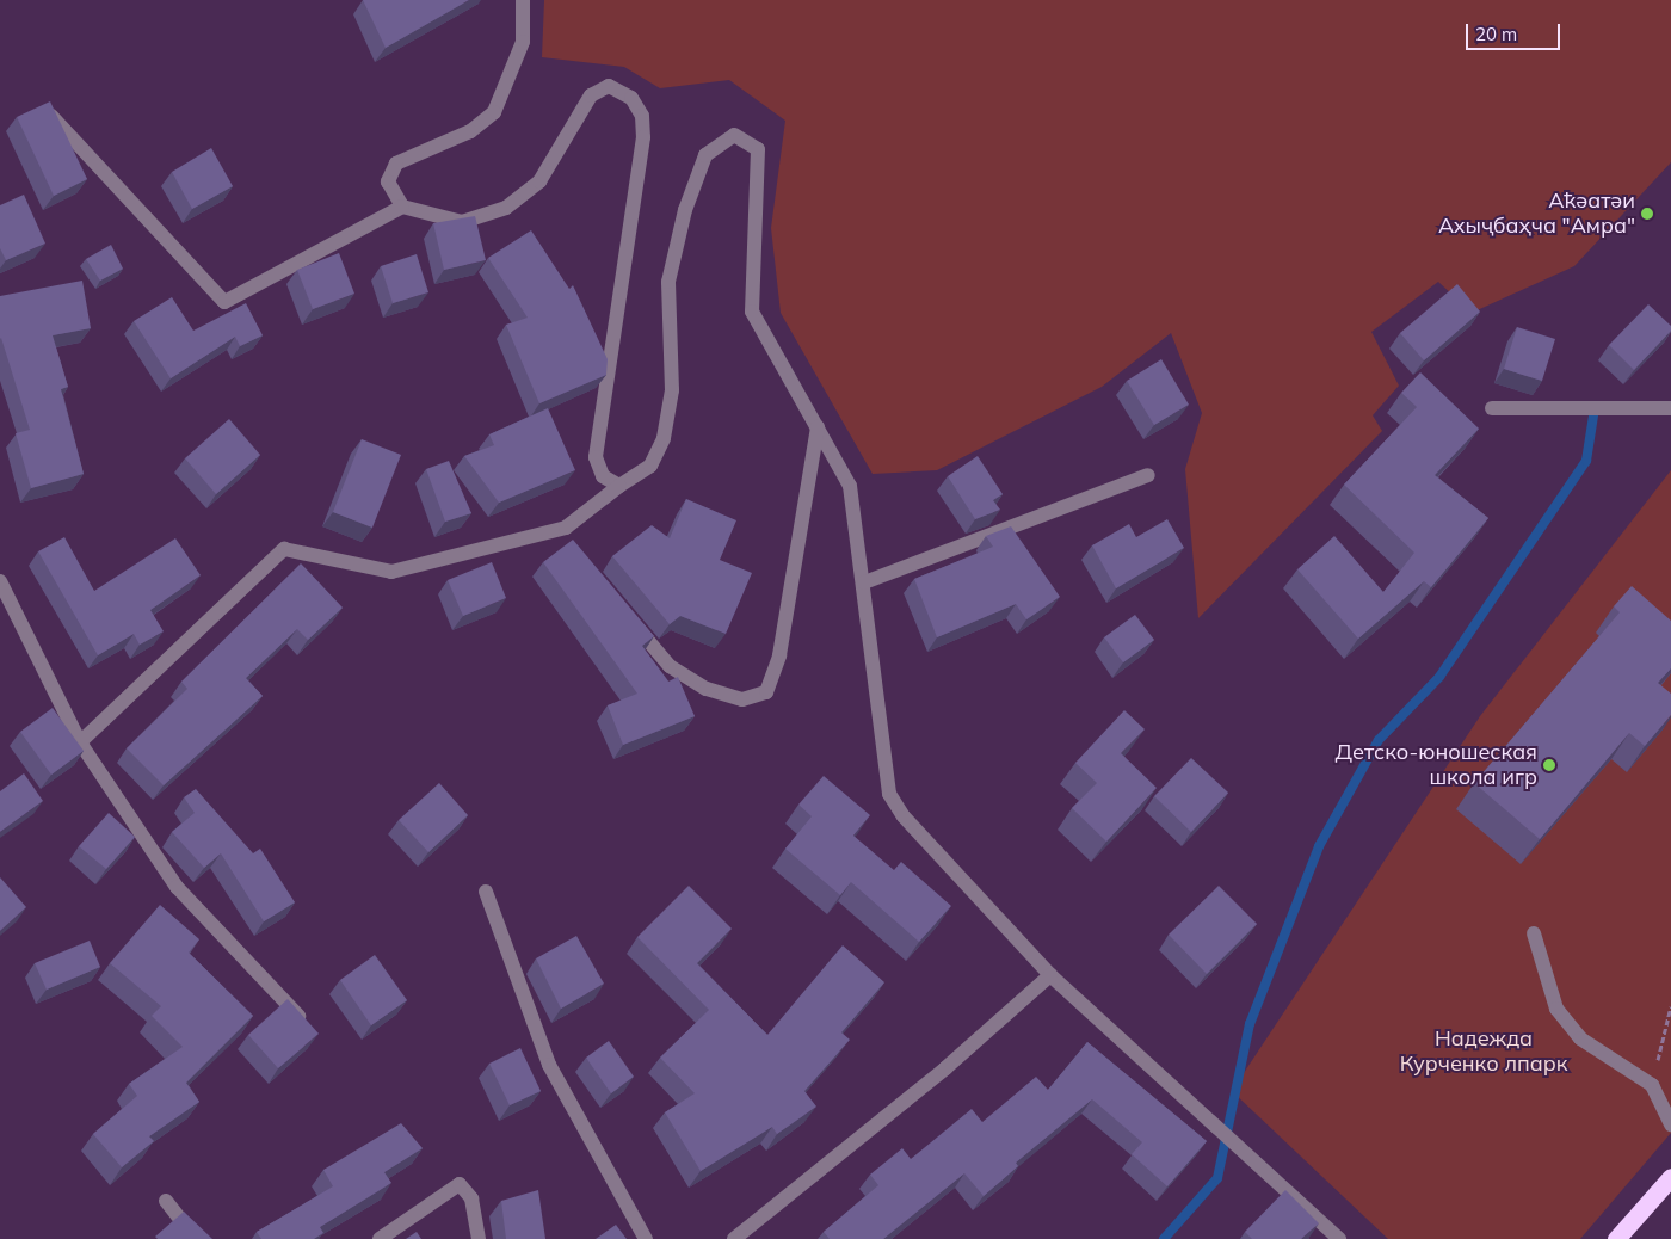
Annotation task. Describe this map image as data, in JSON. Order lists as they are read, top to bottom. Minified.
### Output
{"parks":["Надежда Курченко лпарк"],"places":["Аҟәатәи Ахыҷбаҳча \"Амра\"","Детско-юношеская школа игр"],"scale_bar":"20 m"}
